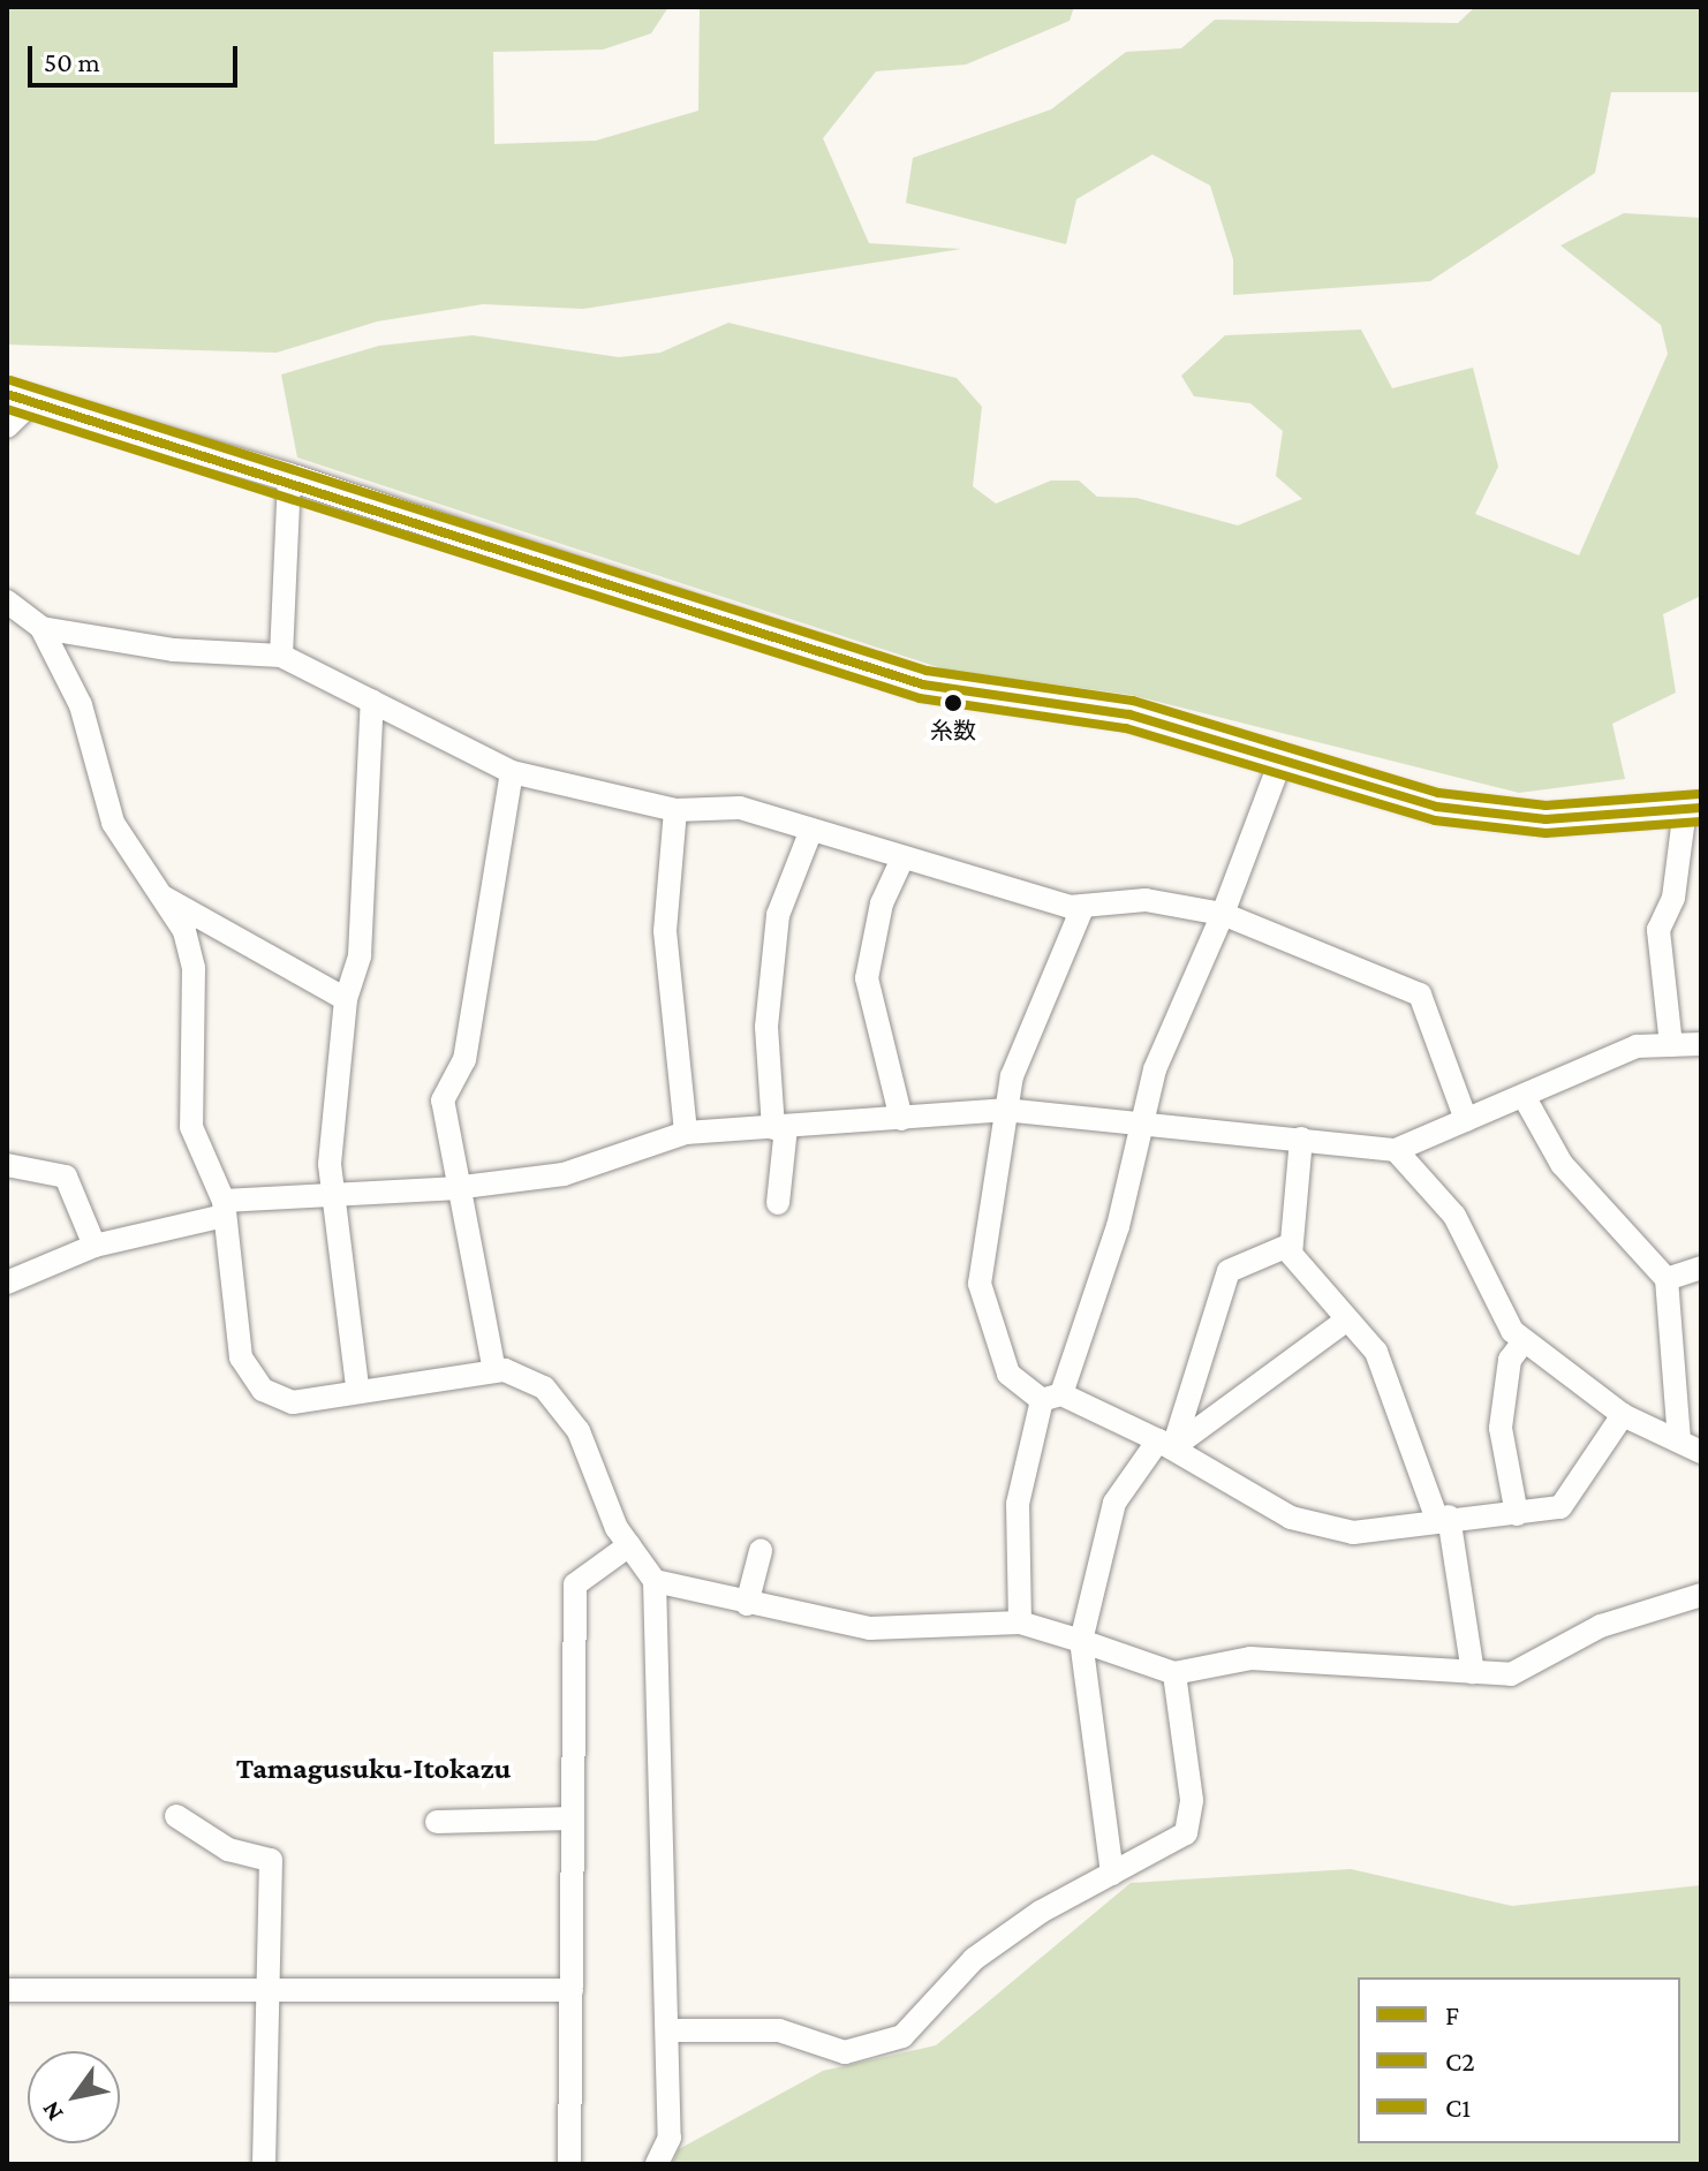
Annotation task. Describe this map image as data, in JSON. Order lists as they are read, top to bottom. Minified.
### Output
{"districts":["Tamagusuku-Itokazu"],"places":["糸数"],"lines":["transit line C1","transit line F","transit line C2"],"legend":["F","C2","C1"],"scale_bar":"50 m","north":"bottom left"}
